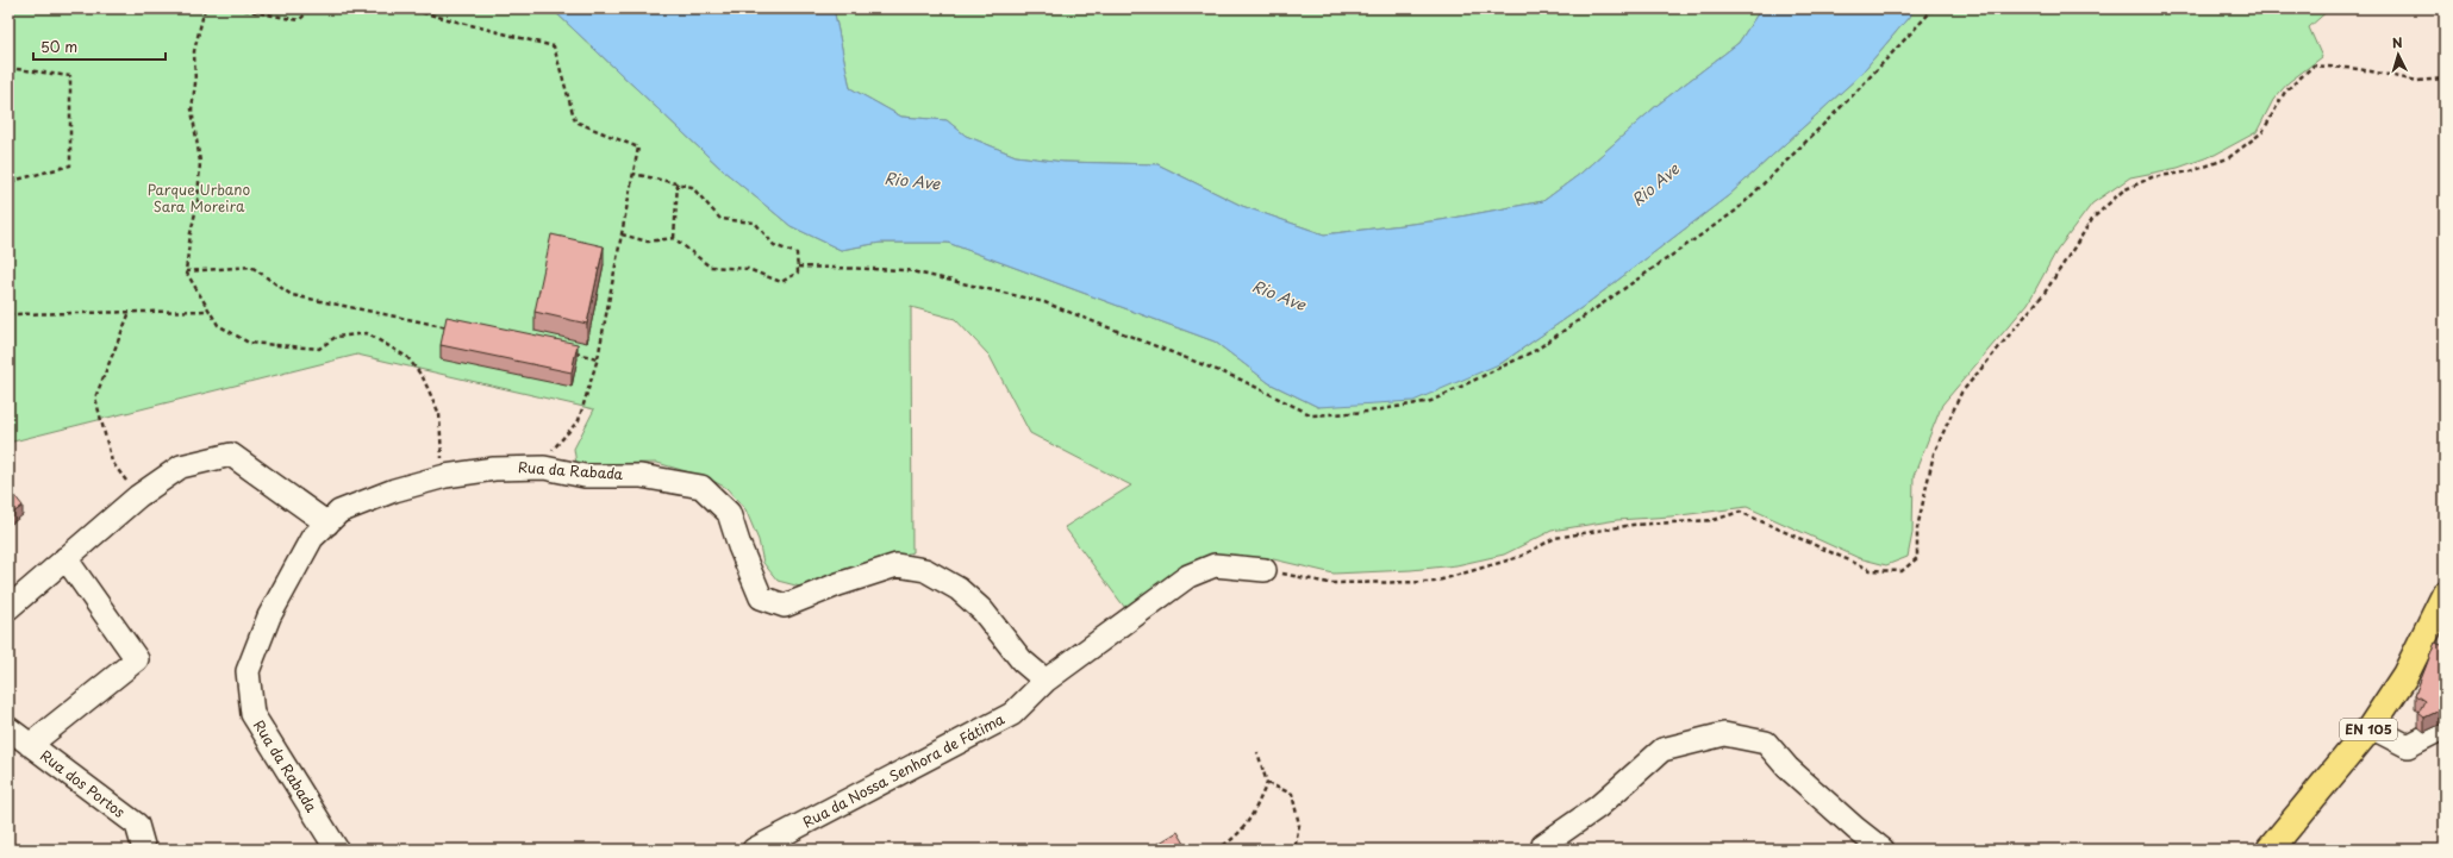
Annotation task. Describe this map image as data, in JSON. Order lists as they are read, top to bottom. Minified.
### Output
{"streets":{"main road":["EN 105"],"street":["Rua da Rabada","Rua da Nossa Senhora de Fátima","Rua dos Portos"]},"crossings":[["Rua da Rabada","Rua da Nossa Senhora de Fátima"]],"water":["Rio Ave"],"parks":["Parque Urbano Sara Moreira"],"scale_bar":"50 m","north":"top"}
